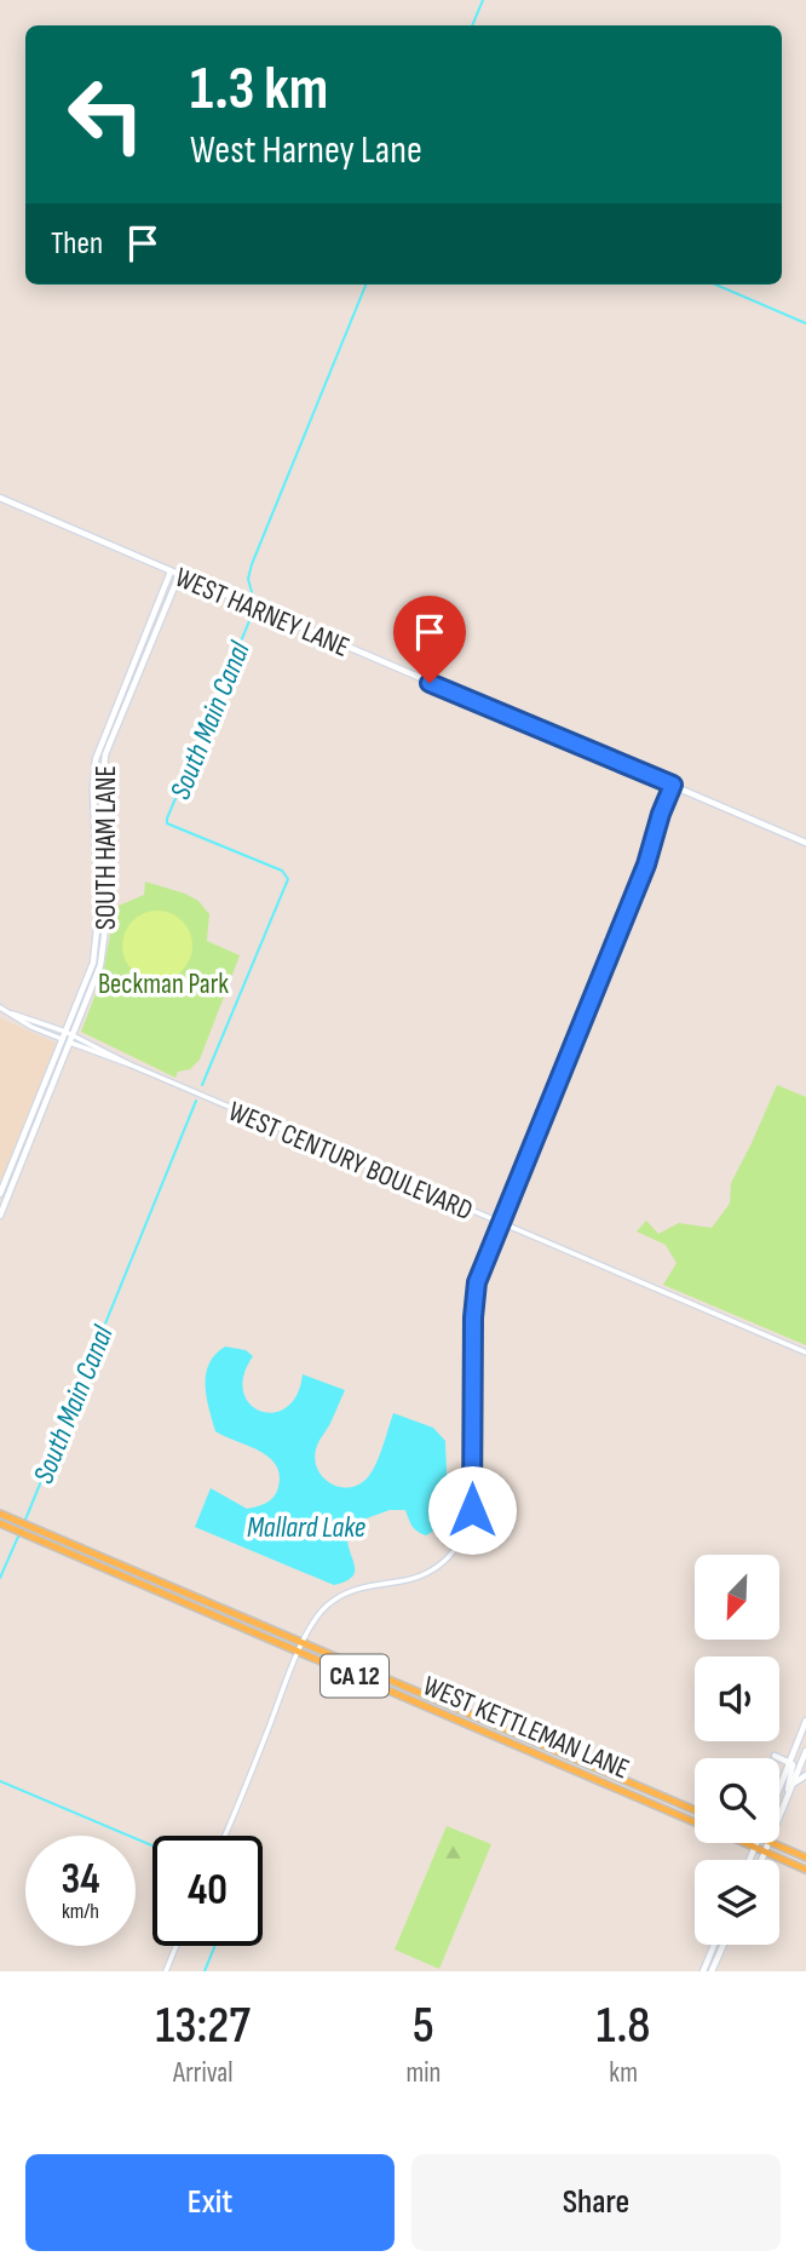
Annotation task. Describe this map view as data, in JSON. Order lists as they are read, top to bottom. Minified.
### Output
{"streets":{"main road":["WEST HARNEY LANE","SOUTH HAM LANE","CA 12","WEST KETTLEMAN LANE"],"street":["WEST CENTURY BOULEVARD"]},"crossings":[["WEST HARNEY LANE","SOUTH HAM LANE"],["SOUTH HAM LANE","WEST CENTURY BOULEVARD"]],"water":["South Main Canal","Mallard Lake"],"parks":["Beckman Park"],"north":"bottom left","page":{"turn":["1.3 km","West Harney Lane"],"then":"Then","speed":"34 km/h","limit":"40","eta":["13:27","Arrival","5","min","1.8","km"],"buttons":["Exit","Share"]}}
